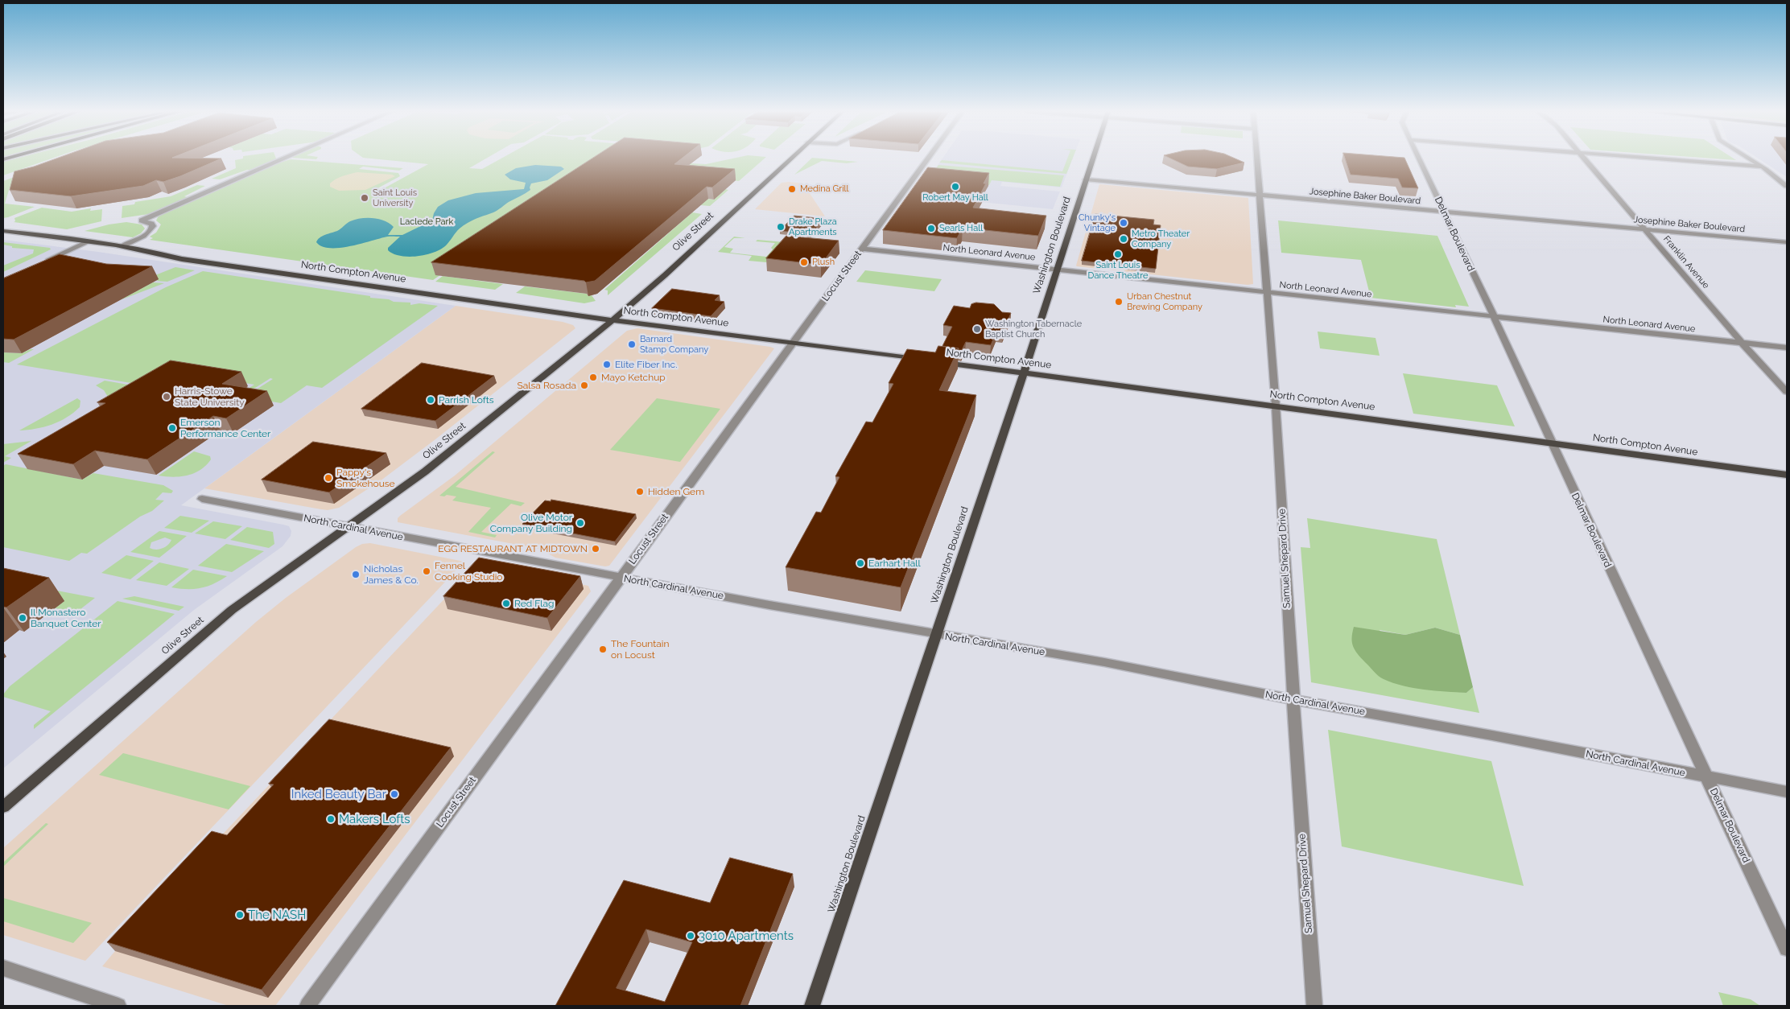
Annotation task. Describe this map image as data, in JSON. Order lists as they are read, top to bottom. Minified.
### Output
{"streets":{"main road":["Olive Street","Washington Boulevard","North Compton Avenue"],"street":["Josephine Baker Boulevard","Delmar Boulevard","North Leonard Avenue","Franklin Avenue","Locust Street","North Cardinal Avenue","Samuel Shepard Drive"]},"crossings":[["Josephine Baker Boulevard","Delmar Boulevard"],["Josephine Baker Boulevard","Washington Boulevard"],["Josephine Baker Boulevard","Franklin Avenue"],["Josephine Baker Boulevard","Samuel Shepard Drive"],["Olive Street","North Compton Avenue"],["Olive Street","North Cardinal Avenue"],["Delmar Boulevard","North Leonard Avenue"],["Delmar Boulevard","North Compton Avenue"],["Delmar Boulevard","North Cardinal Avenue"],["Washington Boulevard","North Leonard Avenue"],["Washington Boulevard","North Compton Avenue"],["Washington Boulevard","North Cardinal Avenue"],["North Leonard Avenue","Franklin Avenue"],["North Leonard Avenue","Locust Street"],["North Leonard Avenue","Samuel Shepard Drive"],["North Compton Avenue","Locust Street"],["North Compton Avenue","Samuel Shepard Drive"],["Locust Street","North Cardinal Avenue"],["North Cardinal Avenue","Samuel Shepard Drive"]],"parks":["Laclede Park"],"places":["Robert May Hall","Medina Grill","Saint Louis University","Chunky's Vintage","Drake Plaza Apartments","Searls Hall","Metro Theater Company","Saint Louis Dance Theatre","Plush","Urban Chestnut Brewing Company","Washington Tabernacle Baptist Church","Barnard Stamp Company","Elite Fiber Inc.","Mayo Ketchup","Salsa Rosada","Harris-Stowe State University","Parrish Lofts","Emerson Performance Center","Pappy's Smokehouse","Hidden Gem","Olive Motor Company Building","EGG RESTAURANT AT MIDTOWN","Earhart Hall","Fennel Cooking Studio","Nicholas James & Co.","Red Flag","Il Monastero Banquet Center","The Fountain on Locust","Inked Beauty Bar","Makers Lofts","The NASH","3010 Apartments"]}
